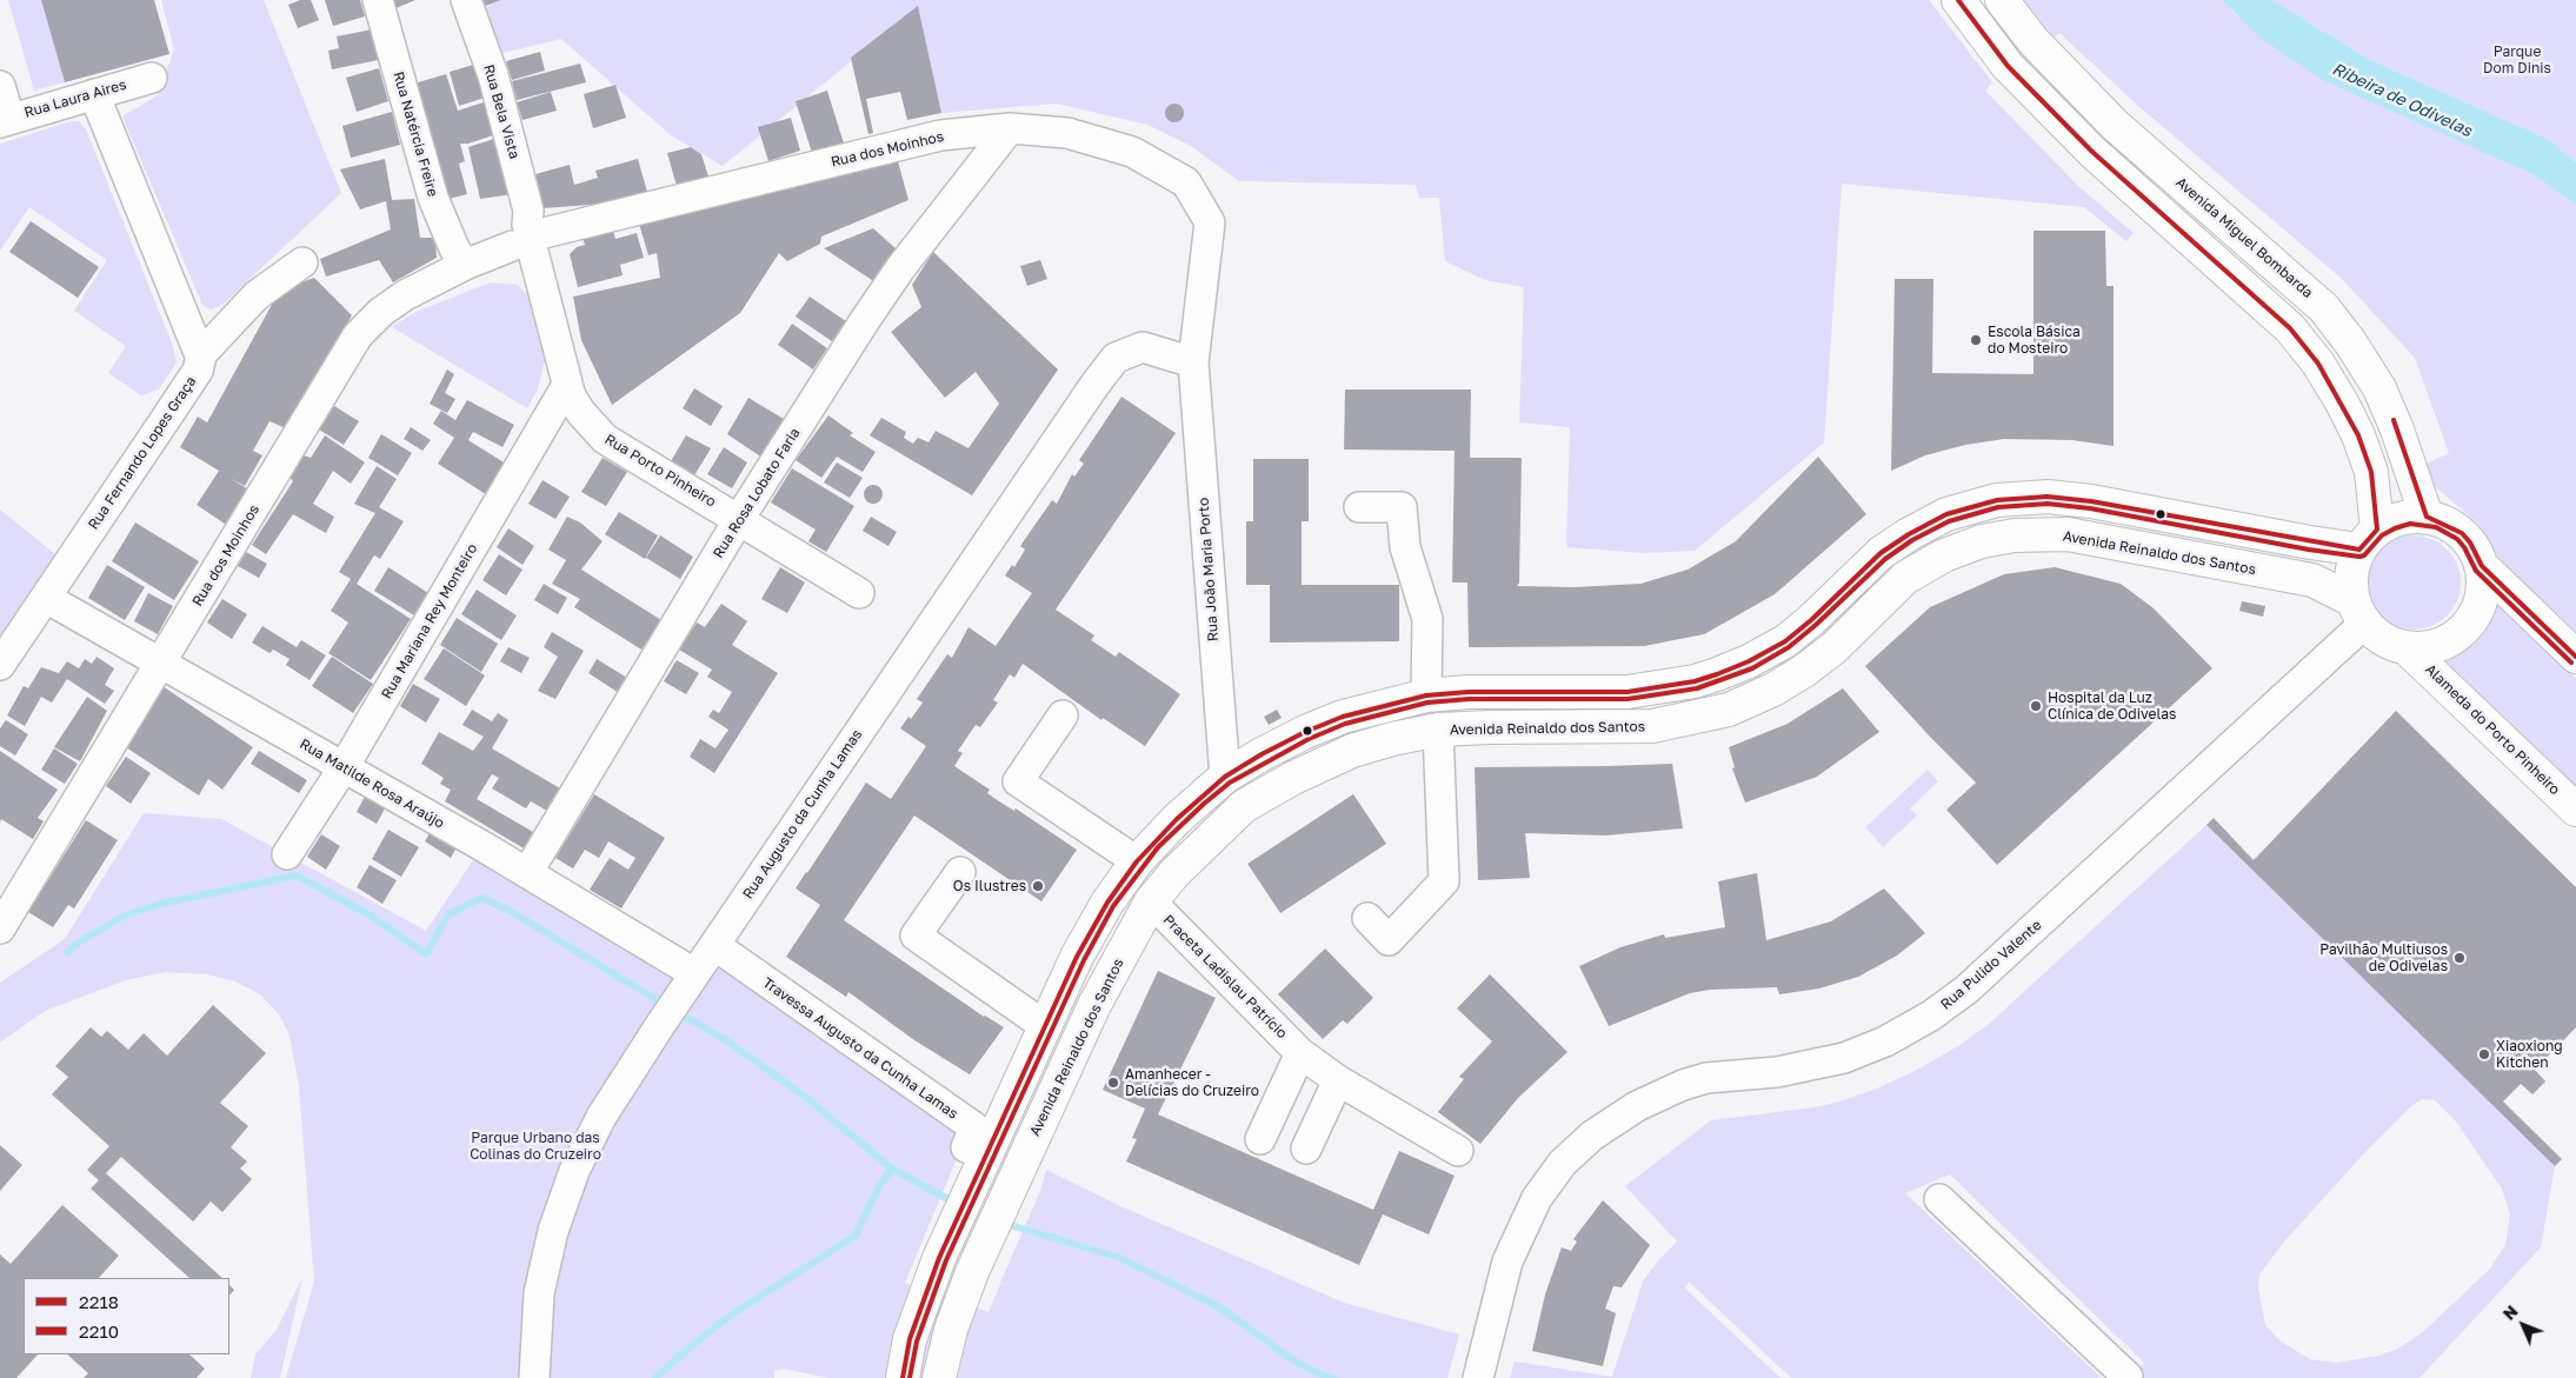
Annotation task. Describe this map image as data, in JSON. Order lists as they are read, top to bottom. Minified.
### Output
{"streets":{"main road":["Avenida Miguel Bombarda","Avenida Reinaldo dos Santos","Alameda do Porto Pinheiro"],"street":["Rua Laura Aires","Rua Bela Vista","Rua Natércia Freire","Rua dos Moinhos","Rua Fernando Lopes Graça","Rua Porto Pinheiro","Rua Rosa Lobato Faria","Rua João Maria Porto","Rua Mariana Rey Monteiro","Rua Matilde Rosa Araújo","Rua Augusto da Cunha Lamas","Rua Pulido Valente","Praceta Ladislau Patrício","Travessa Augusto da Cunha Lamas"]},"crossings":[["Rua Bela Vista","Rua dos Moinhos"],["Rua Bela Vista","Rua Porto Pinheiro"],["Rua Natércia Freire","Rua dos Moinhos"],["Rua dos Moinhos","Rua Porto Pinheiro"],["Rua dos Moinhos","Rua Rosa Lobato Faria"],["Rua dos Moinhos","Rua João Maria Porto"],["Rua dos Moinhos","Rua Matilde Rosa Araújo"],["Rua dos Moinhos","Rua Augusto da Cunha Lamas"],["Avenida Miguel Bombarda","Avenida Reinaldo dos Santos"],["Avenida Miguel Bombarda","Alameda do Porto Pinheiro"],["Avenida Miguel Bombarda","Rua Pulido Valente"],["Rua Fernando Lopes Graça","Rua Matilde Rosa Araújo"],["Rua Porto Pinheiro","Rua Rosa Lobato Faria"],["Rua Porto Pinheiro","Rua Mariana Rey Monteiro"],["Rua Rosa Lobato Faria","Rua Matilde Rosa Araújo"],["Avenida Reinaldo dos Santos","Alameda do Porto Pinheiro"],["Avenida Reinaldo dos Santos","Rua Pulido Valente"],["Avenida Reinaldo dos Santos","Praceta Ladislau Patrício"],["Rua João Maria Porto","Rua Augusto da Cunha Lamas"],["Rua Mariana Rey Monteiro","Rua Matilde Rosa Araújo"],["Alameda do Porto Pinheiro","Rua Pulido Valente"],["Rua Matilde Rosa Araújo","Rua Augusto da Cunha Lamas"],["Rua Augusto da Cunha Lamas","Travessa Augusto da Cunha Lamas"]],"water":["Ribeira de Odivelas"],"parks":["Parque Dom Dinis","Parque Urbano das Colinas do Cruzeiro"],"places":["Escola Básica do Mosteiro","Hospital da Luz Clínica de Odivelas","Os Ilustres","Pavilhão Multiusos de Odivelas","Xiaoxiong Kitchen","Amanhecer - Delícias do Cruzeiro"],"lines":["transit line 2218","transit line 2210"],"legend":["2218","2210"],"north":"top left"}
